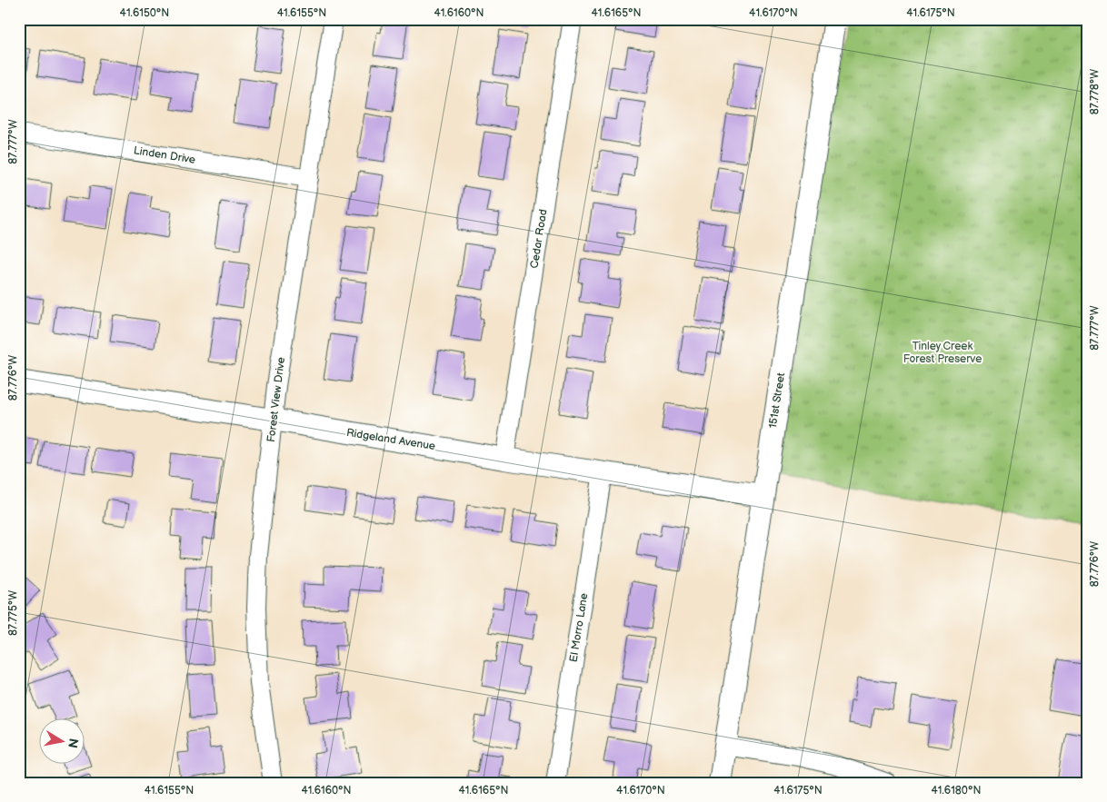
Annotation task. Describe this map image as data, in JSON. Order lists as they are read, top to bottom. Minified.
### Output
{"streets":{"street":["Linden Drive","Cedar Road","Forest View Drive","151st Street","Ridgeland Avenue","El Morro Lane"]},"crossings":[["Linden Drive","Forest View Drive"],["Cedar Road","Ridgeland Avenue"],["Forest View Drive","Ridgeland Avenue"],["151st Street","Ridgeland Avenue"],["Ridgeland Avenue","El Morro Lane"]],"parks":["Tinley Creek Forest Preserve"],"north":"right","coordinates":["41.6150°N","41.6155°N","41.6160°N","41.6165°N","41.6170°N","41.6175°N","87.778°W","87.777°W","87.776°W","87.775°W","41.6180°N"]}
